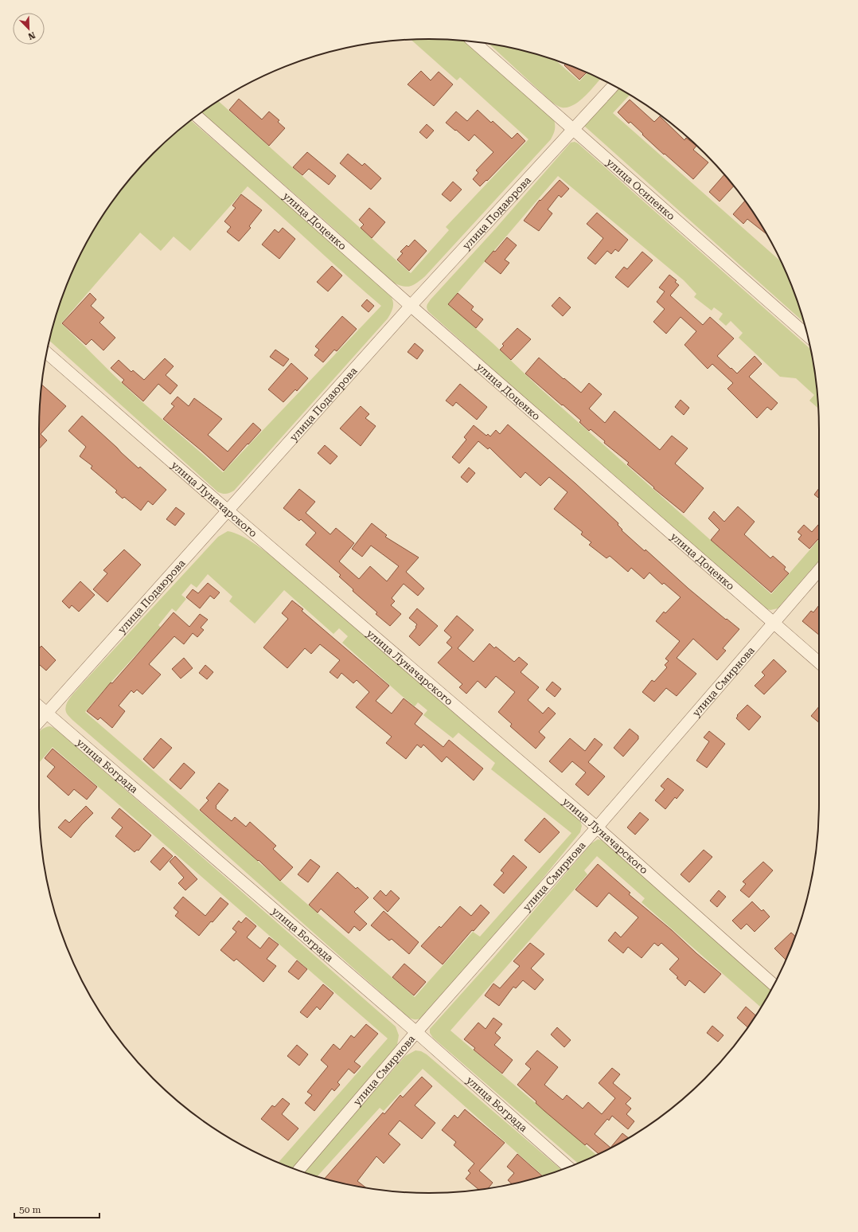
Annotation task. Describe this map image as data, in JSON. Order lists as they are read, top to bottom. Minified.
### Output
{"streets":{"street":["улица Осипенко","улица Подаюрова","улица Доценко","улица Луначарского","улица Смирнова","улица Бограда"]},"crossings":[["улица Осипенко","улица Подаюрова"],["улица Подаюрова","улица Доценко"],["улица Подаюрова","улица Луначарского"],["улица Подаюрова","улица Бограда"],["улица Доценко","улица Смирнова"],["улица Луначарского","улица Смирнова"],["улица Смирнова","улица Бограда"]],"scale_bar":"50 m","north":"bottom right"}
